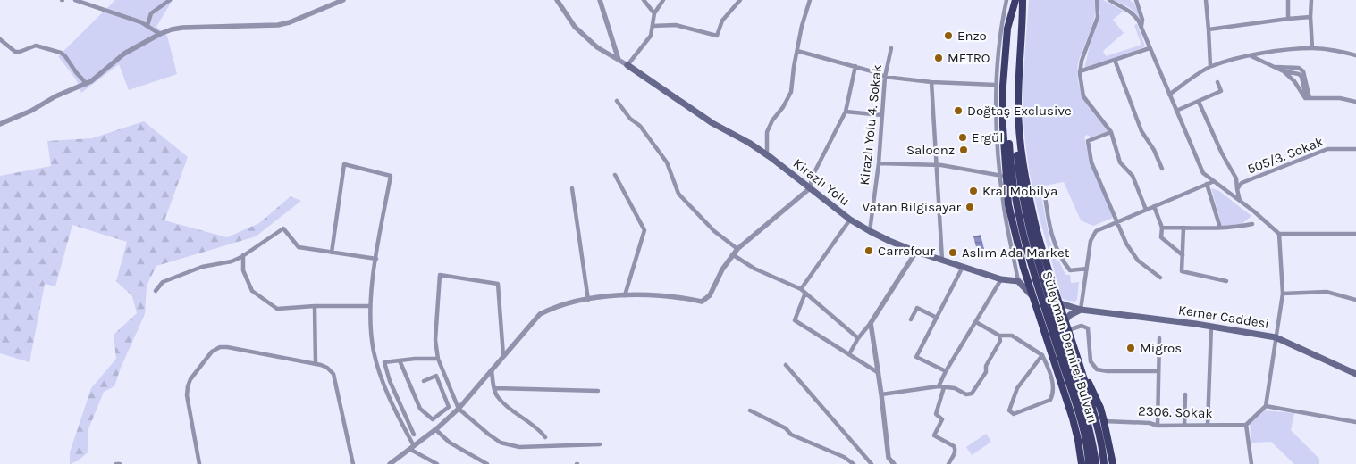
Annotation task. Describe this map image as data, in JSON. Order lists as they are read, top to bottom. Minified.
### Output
{"streets":{"highway":["Süleyman Demirel Bulvarı"],"main road":["Kirazlı Yolu","Kemer Caddesi"],"street":["Kirazlı Yolu 4. Sokak","505/3. Sokak","2306. Sokak"]},"crossings":[["Kirazlı Yolu 4. Sokak","Kirazlı Yolu"]],"places":["Enzo","METRO","Doğtaş Exclusive","Ergül","Saloonz","Kral Mobilya","Vatan Bilgisayar","Carrefour","Aslım Ada Market","Migros"]}
